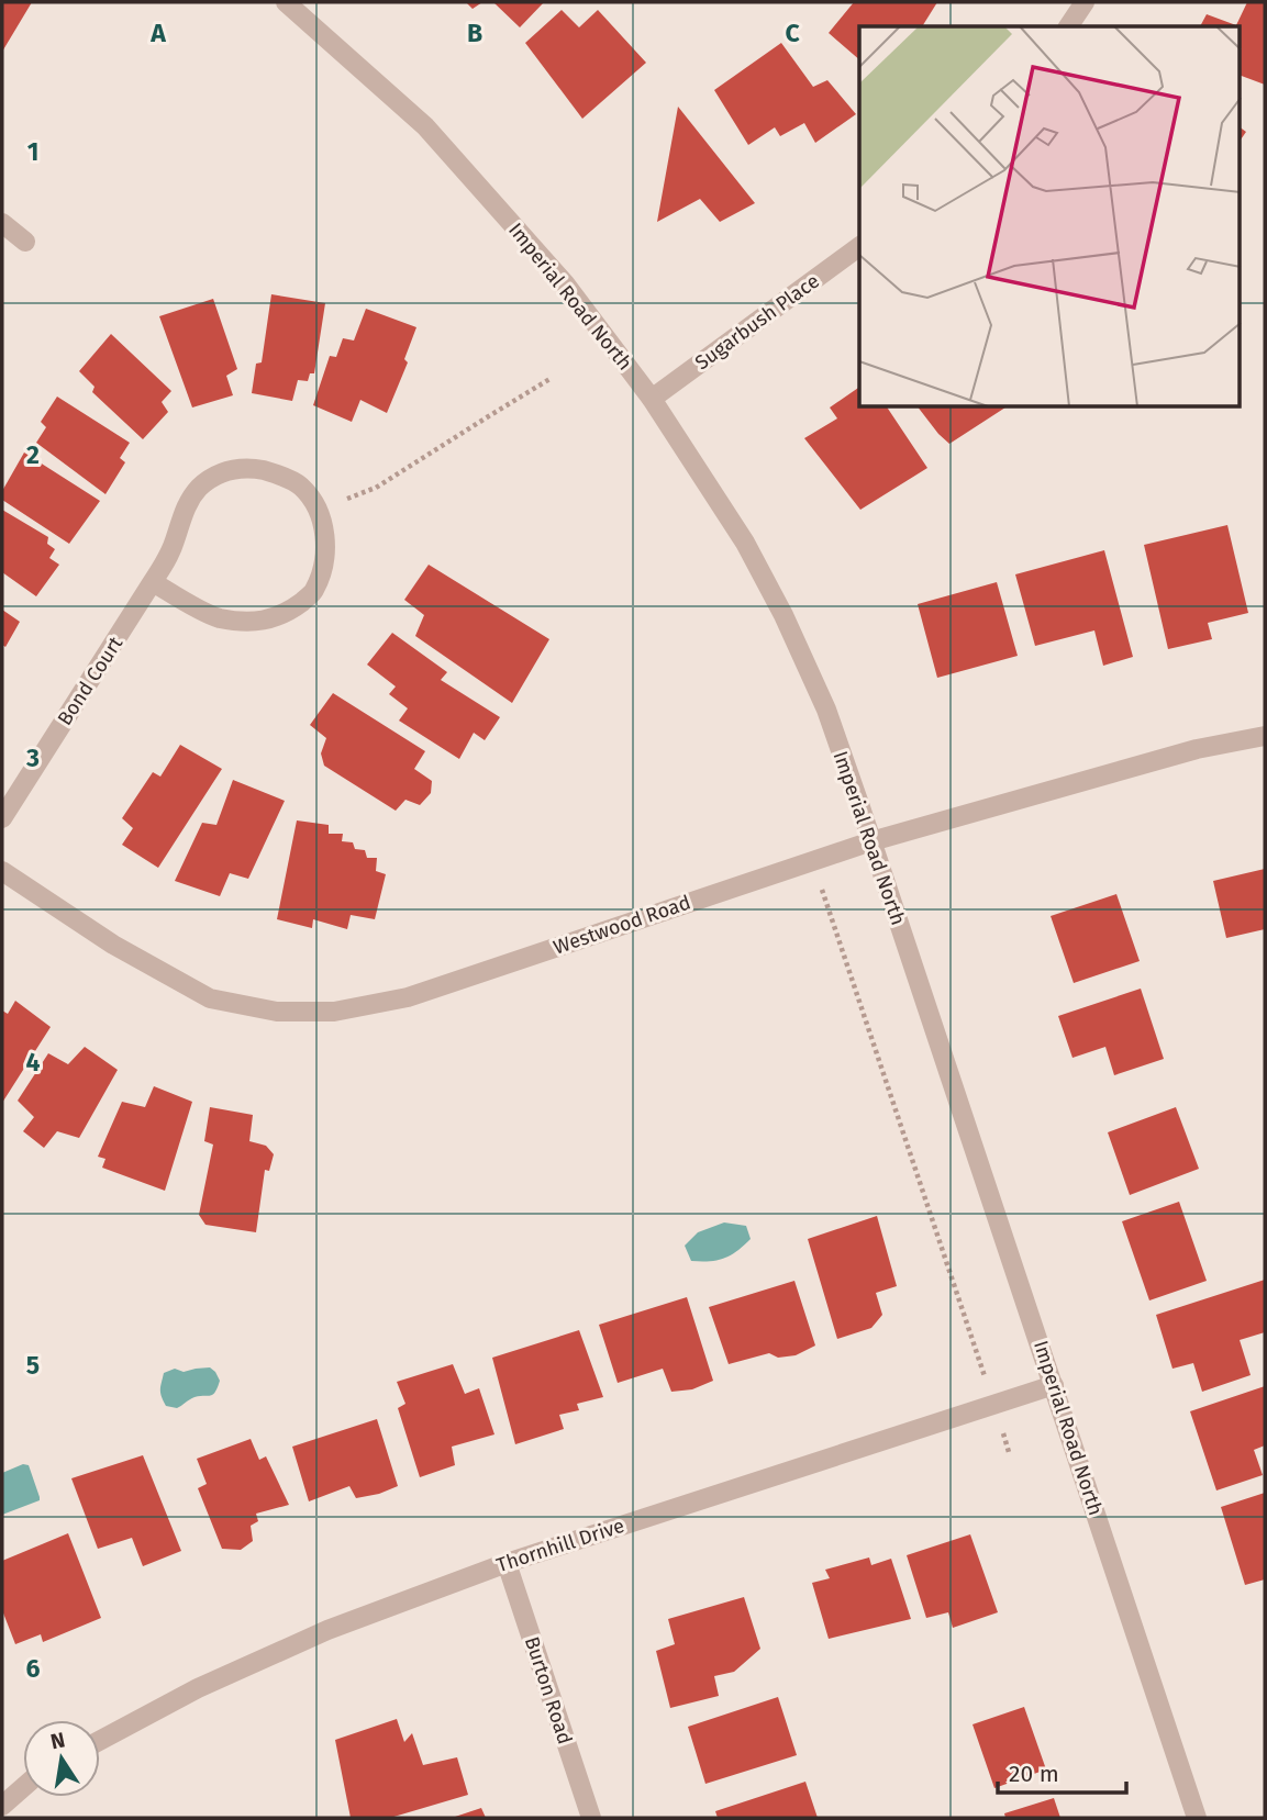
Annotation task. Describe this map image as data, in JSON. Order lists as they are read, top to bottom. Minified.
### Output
{"streets":{"street":["Imperial Road North","Sugarbush Place","Bond Court","Westwood Road","Thornhill Drive","Burton Road"]},"crossings":[["Imperial Road North","Sugarbush Place"],["Imperial Road North","Westwood Road"],["Imperial Road North","Thornhill Drive"],["Thornhill Drive","Burton Road"]],"scale_bar":"20 m","north":"top","grid":{"columns":["A","B","C"],"rows":["1","2","3","4","5","6"]}}
